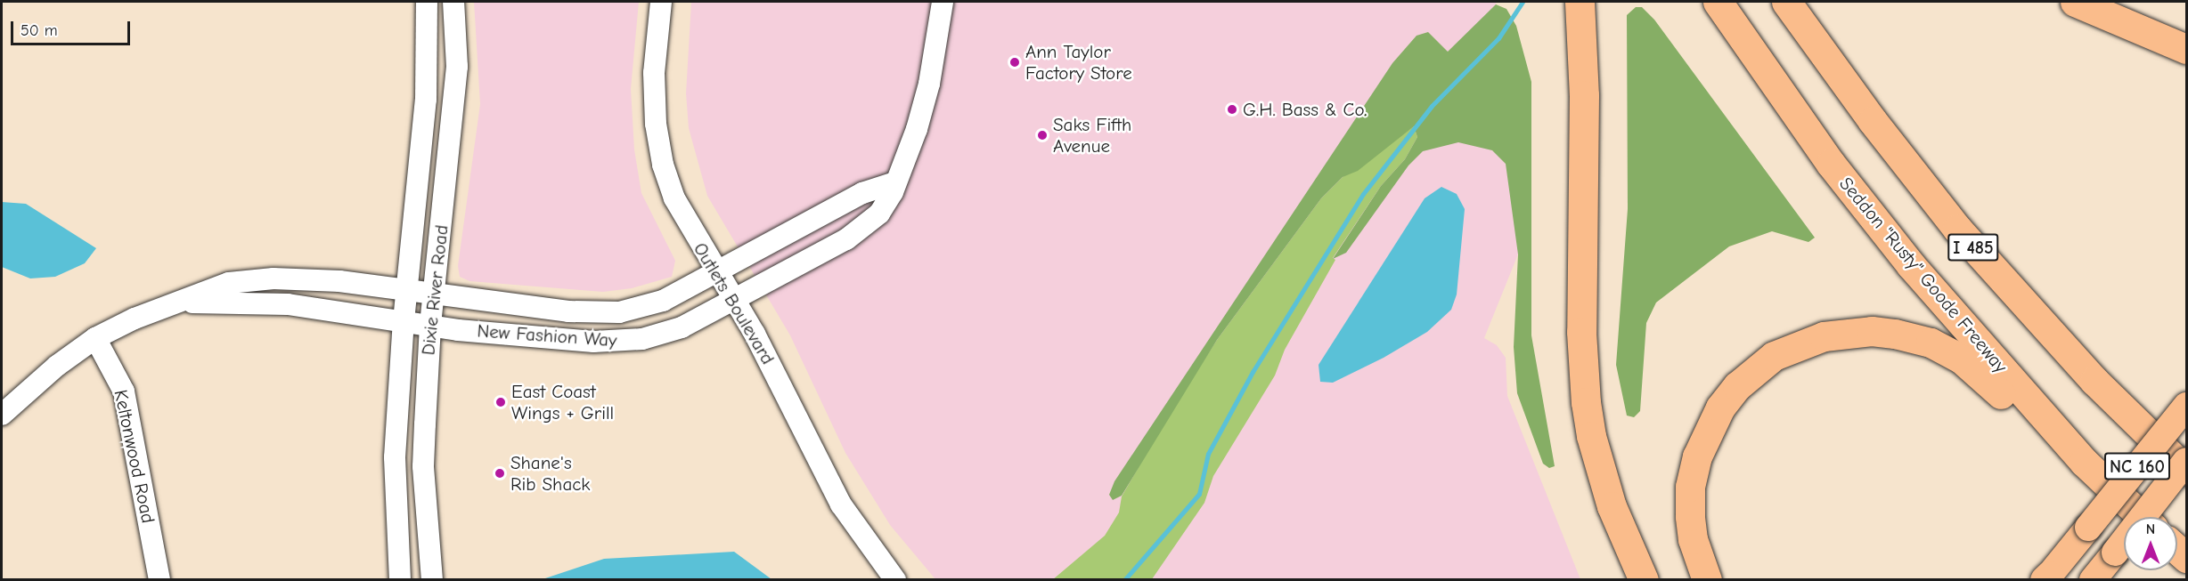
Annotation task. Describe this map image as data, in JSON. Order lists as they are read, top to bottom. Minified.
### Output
{"streets":{"highway":["I 485","Seddon \"Rusty\" Goode Freeway"],"main road":["NC 160"],"street":["Dixie River Road","Outlets Boulevard","New Fashion Way","Keltonwood Road"]},"crossings":[["Dixie River Road","New Fashion Way"],["Outlets Boulevard","New Fashion Way"],["New Fashion Way","Keltonwood Road"]],"places":["Ann Taylor Factory Store","G.H. Bass & Co.","Saks Fifth Avenue","East Coast Wings + Grill","Shane's Rib Shack"],"scale_bar":"50 m","north":"top"}
